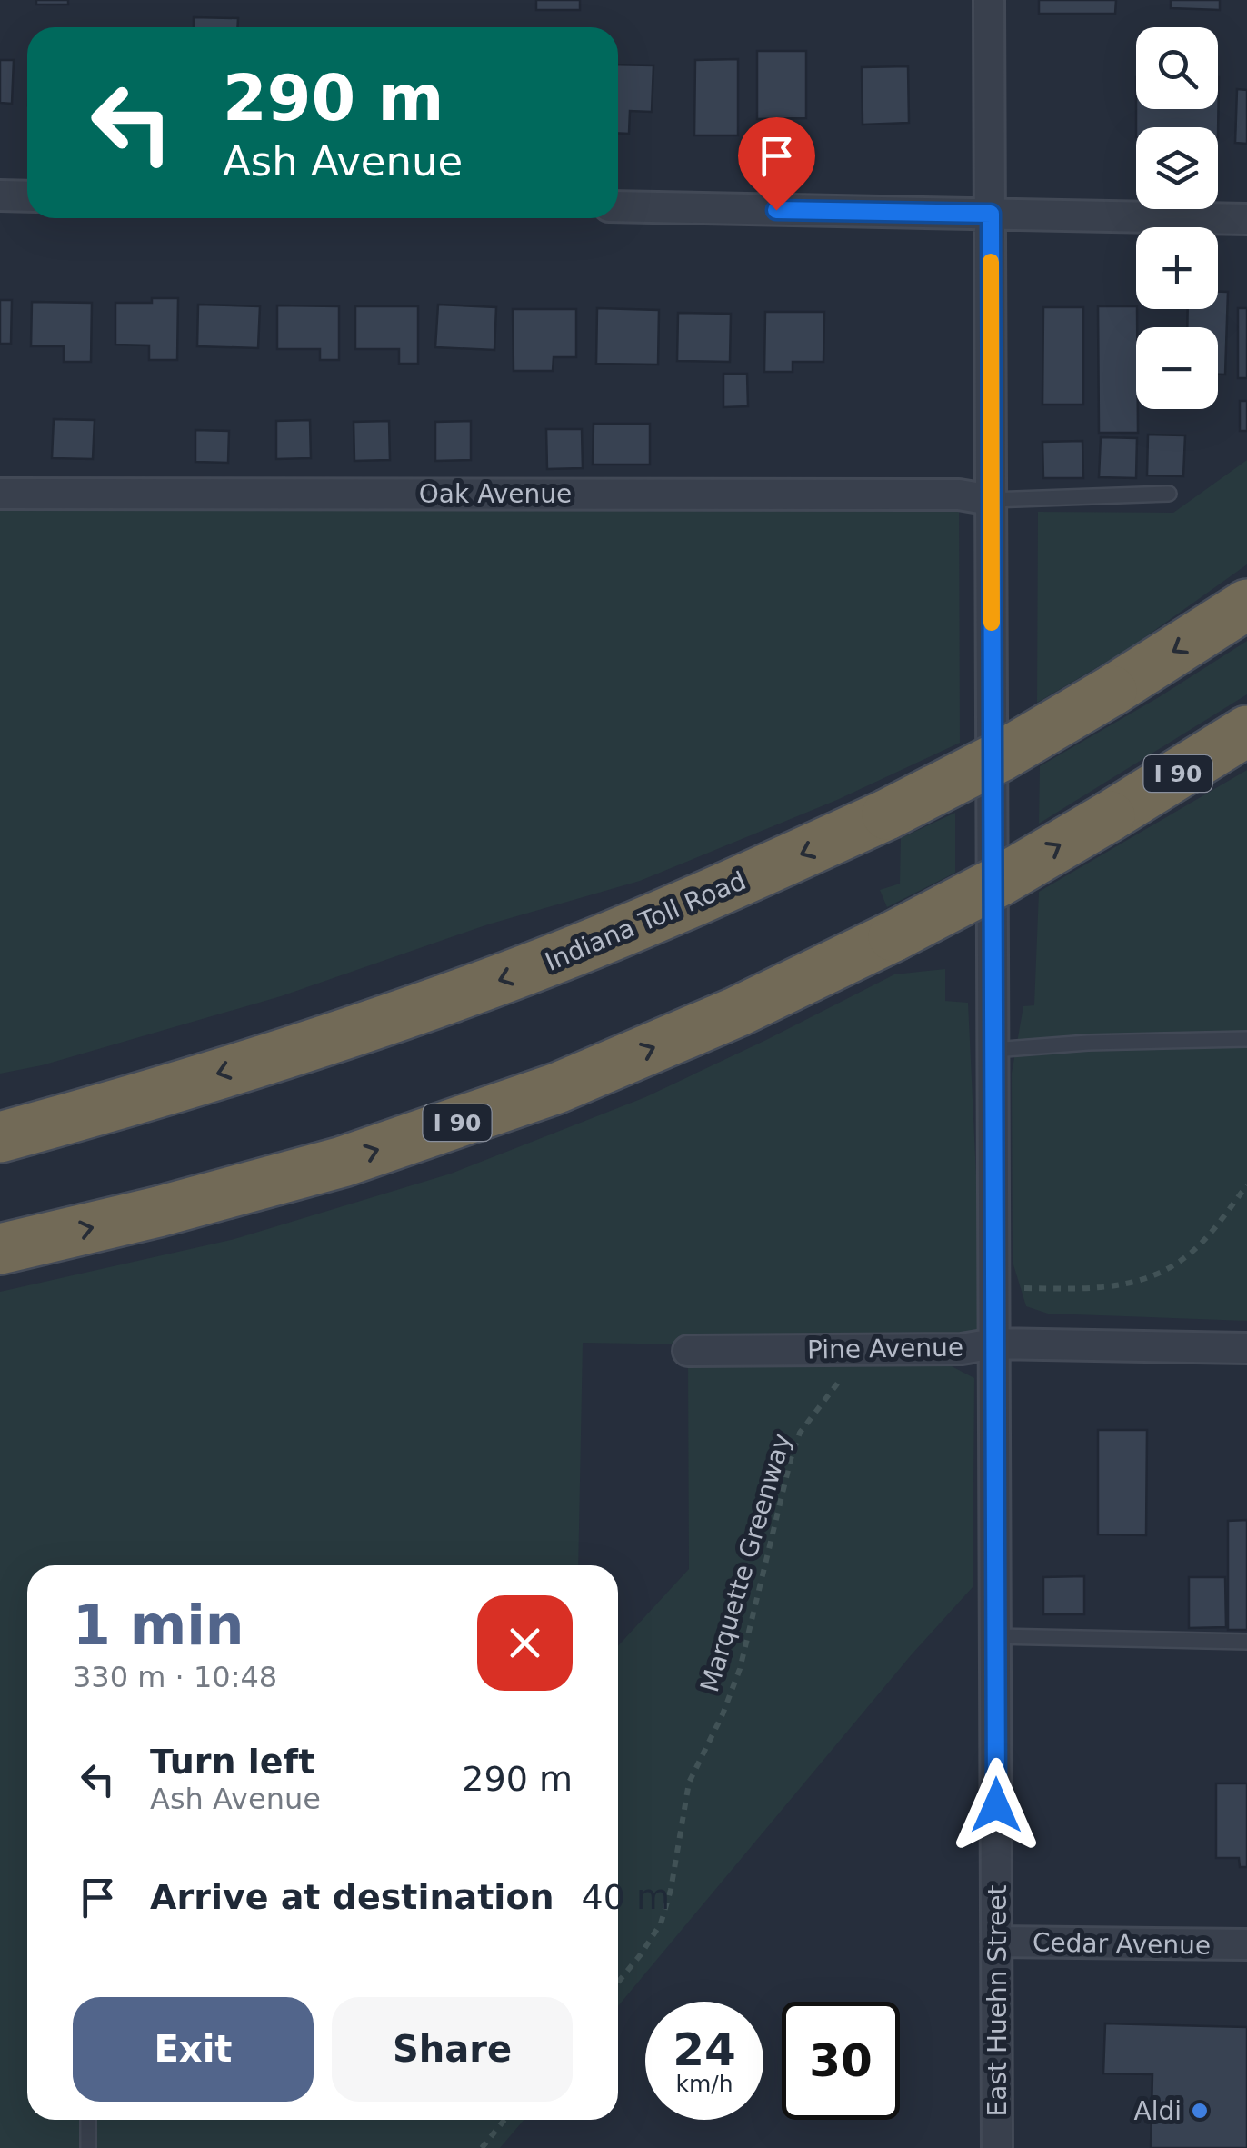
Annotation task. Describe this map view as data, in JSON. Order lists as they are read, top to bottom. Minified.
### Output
{"streets":{"highway":["I 90","Indiana Toll Road"],"street":["Oak Avenue","Pine Avenue","Cedar Avenue","East Huehn Street"],"path":["Marquette Greenway"]},"crossings":[["Oak Avenue","East Huehn Street"],["Pine Avenue","Marquette Greenway"],["Pine Avenue","East Huehn Street"],["Cedar Avenue","East Huehn Street"]],"places":["Aldi"],"page":{"map_buttons":["+","−"],"turn":["290 m","Ash Avenue"],"heading":["1 min","330 m · 10:48"],"list":[{"name":"Turn left","note":"Ash Avenue","value":"290 m"},{"name":"Arrive at destination","value":"40 m"}],"buttons":["Exit","Share"],"speed":"24 km/h","limit":"30"}}
